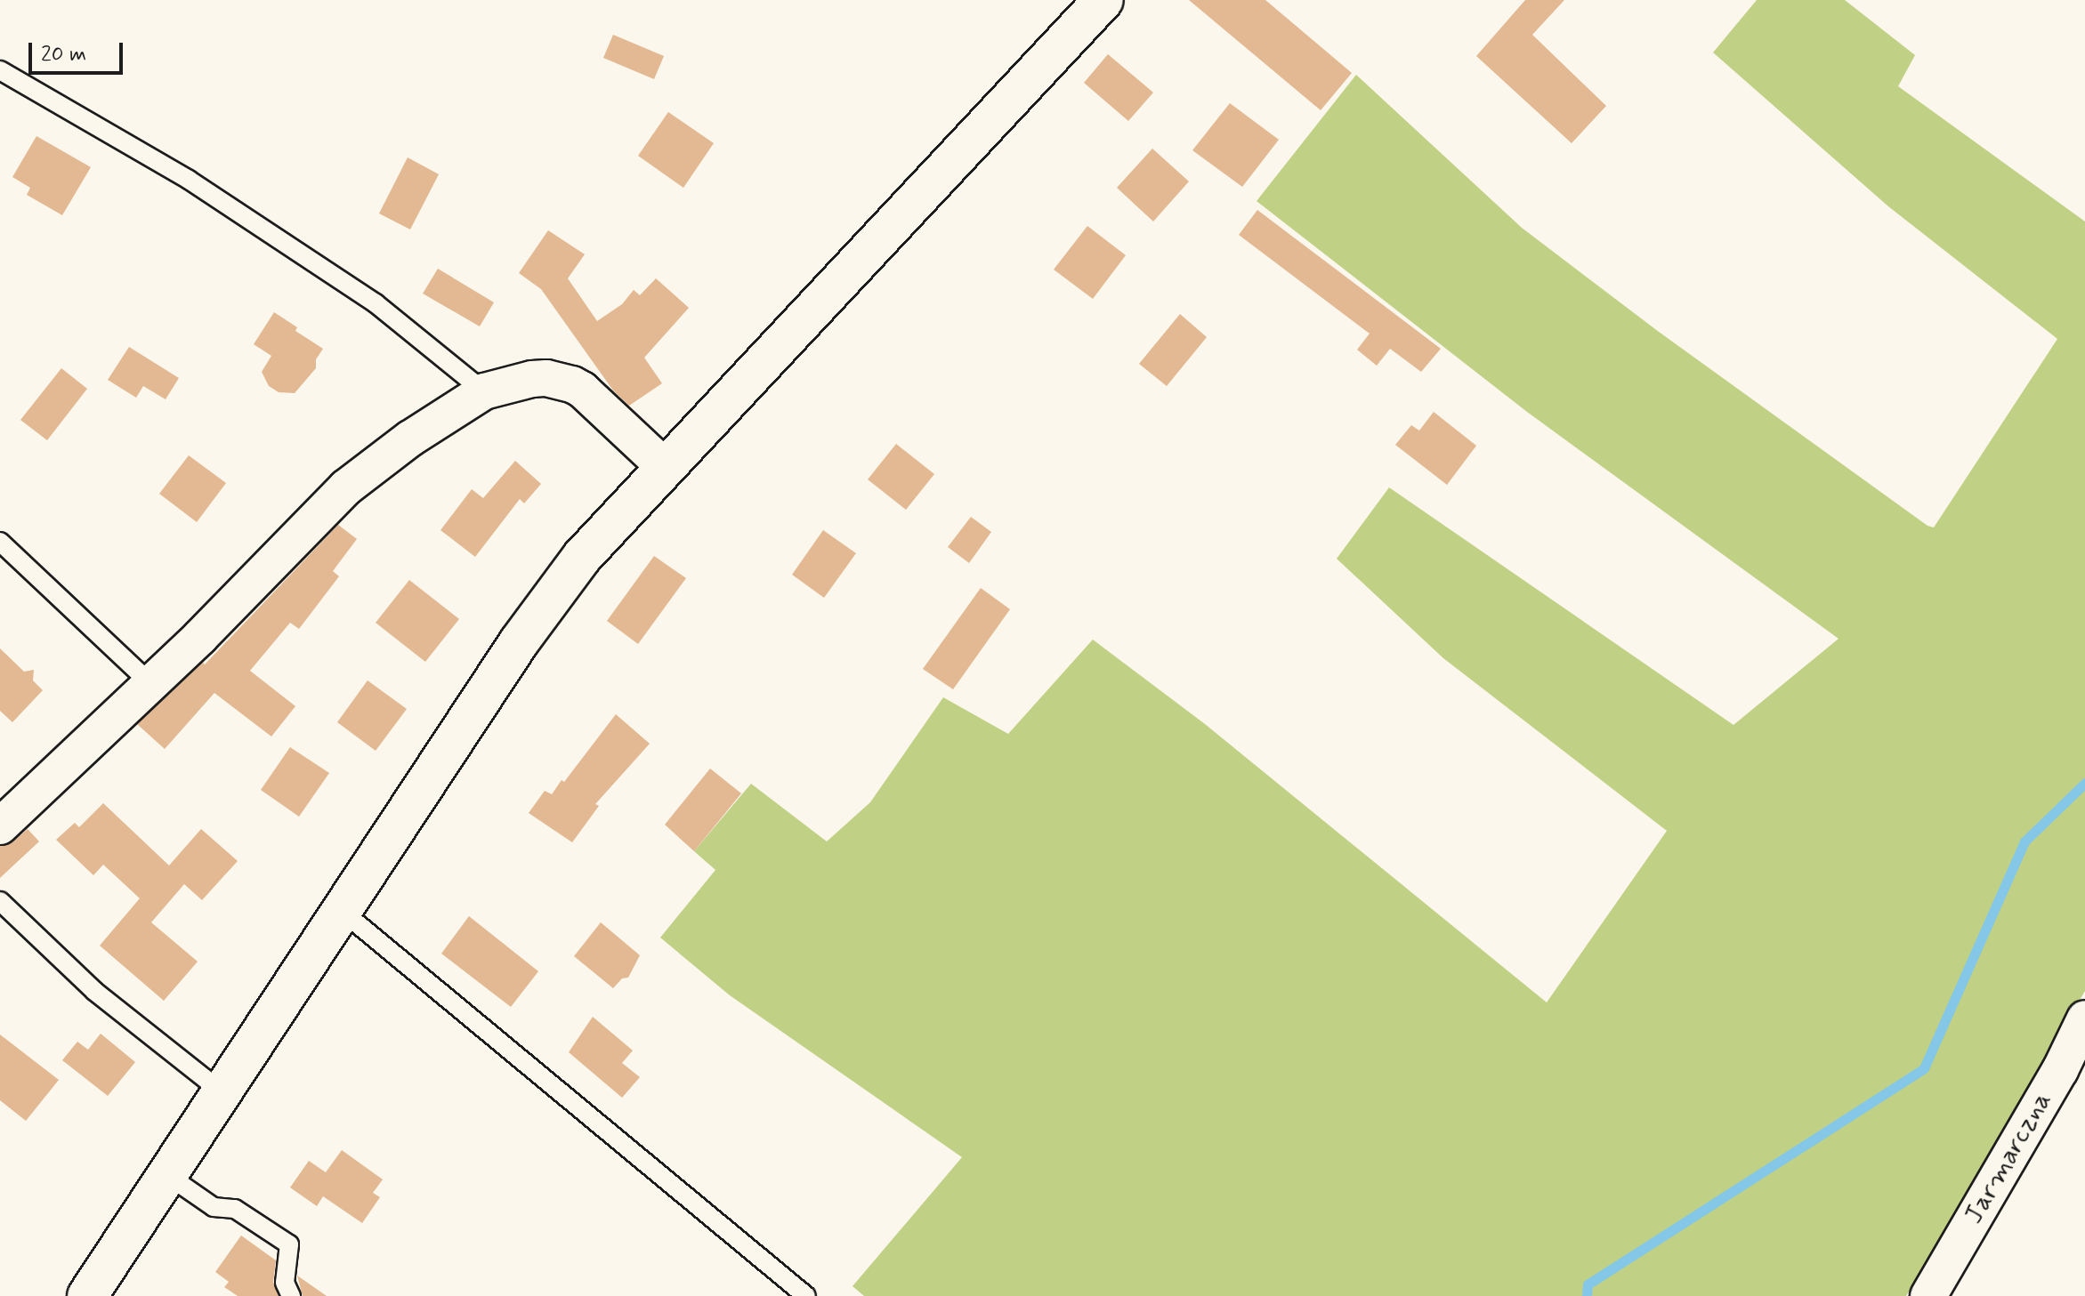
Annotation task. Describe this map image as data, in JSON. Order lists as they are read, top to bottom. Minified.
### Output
{"streets":{"street":["Jarmarczna"]},"scale_bar":"20 m"}
